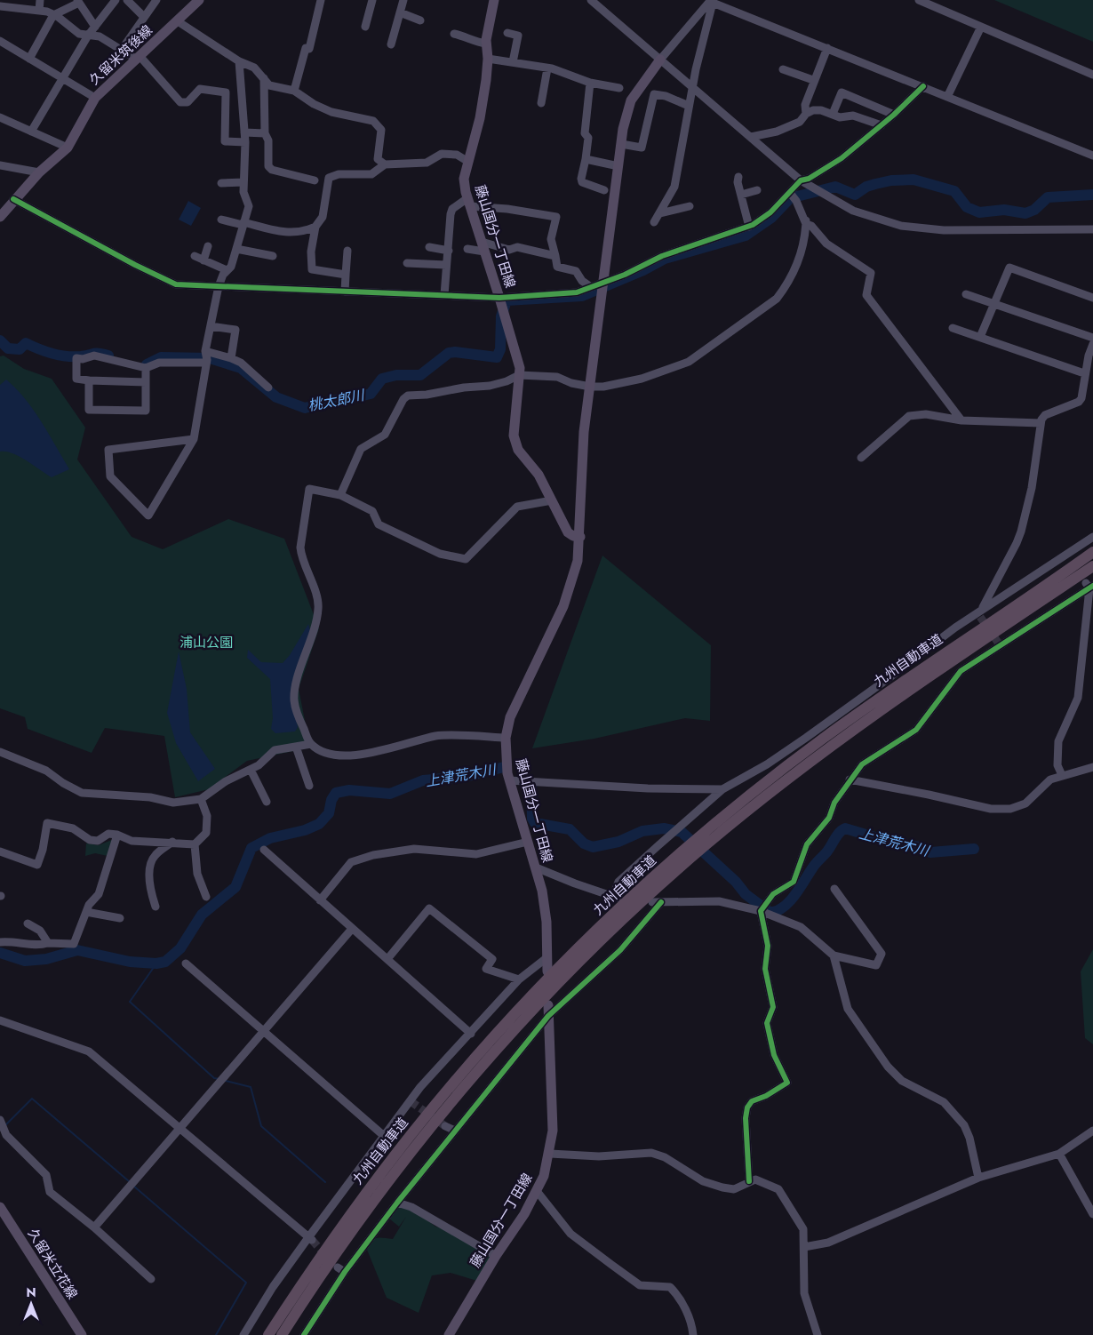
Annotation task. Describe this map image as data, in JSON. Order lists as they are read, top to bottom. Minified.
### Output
{"streets":{"highway":["九州自動車道"],"main road":["久留米筑後線","藤山国分一丁田線","久留米立花線"]},"water":["桃太郎川","上津荒木川"],"parks":["浦山公園"],"north":"top"}
